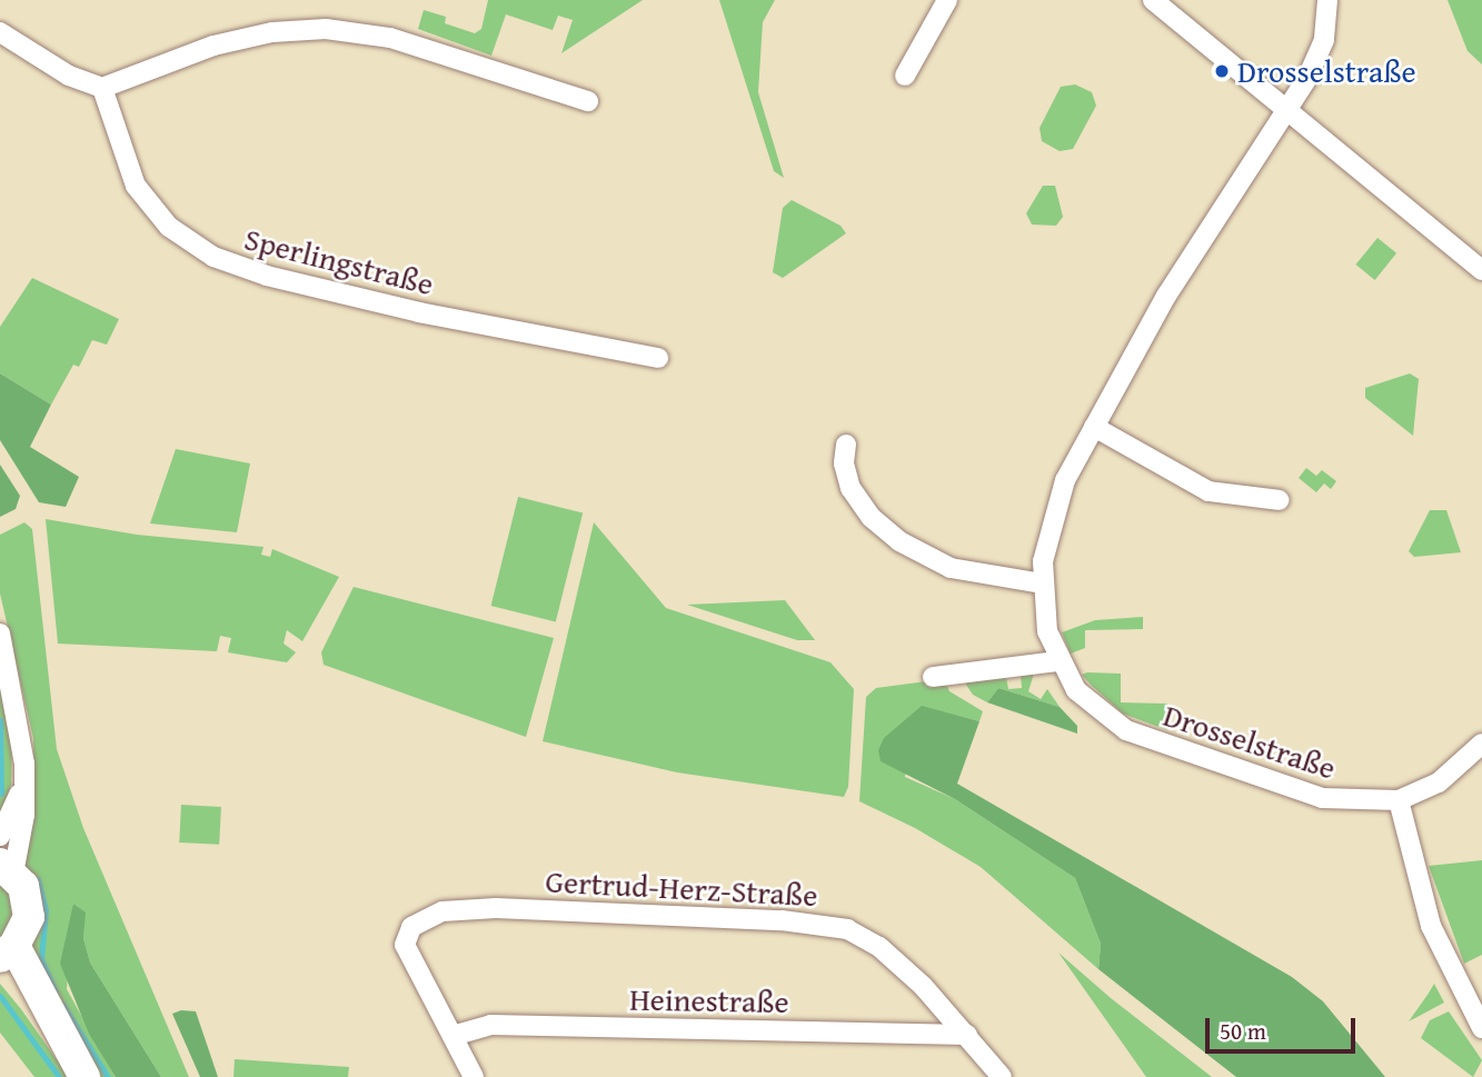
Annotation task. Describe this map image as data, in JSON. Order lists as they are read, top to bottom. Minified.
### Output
{"streets":{"street":["Sperlingstraße","Drosselstraße","Gertrud-Herz-Straße","Heinestraße"]},"crossings":[["Gertrud-Herz-Straße","Heinestraße"]],"places":["Drosselstraße"],"scale_bar":"50 m"}
